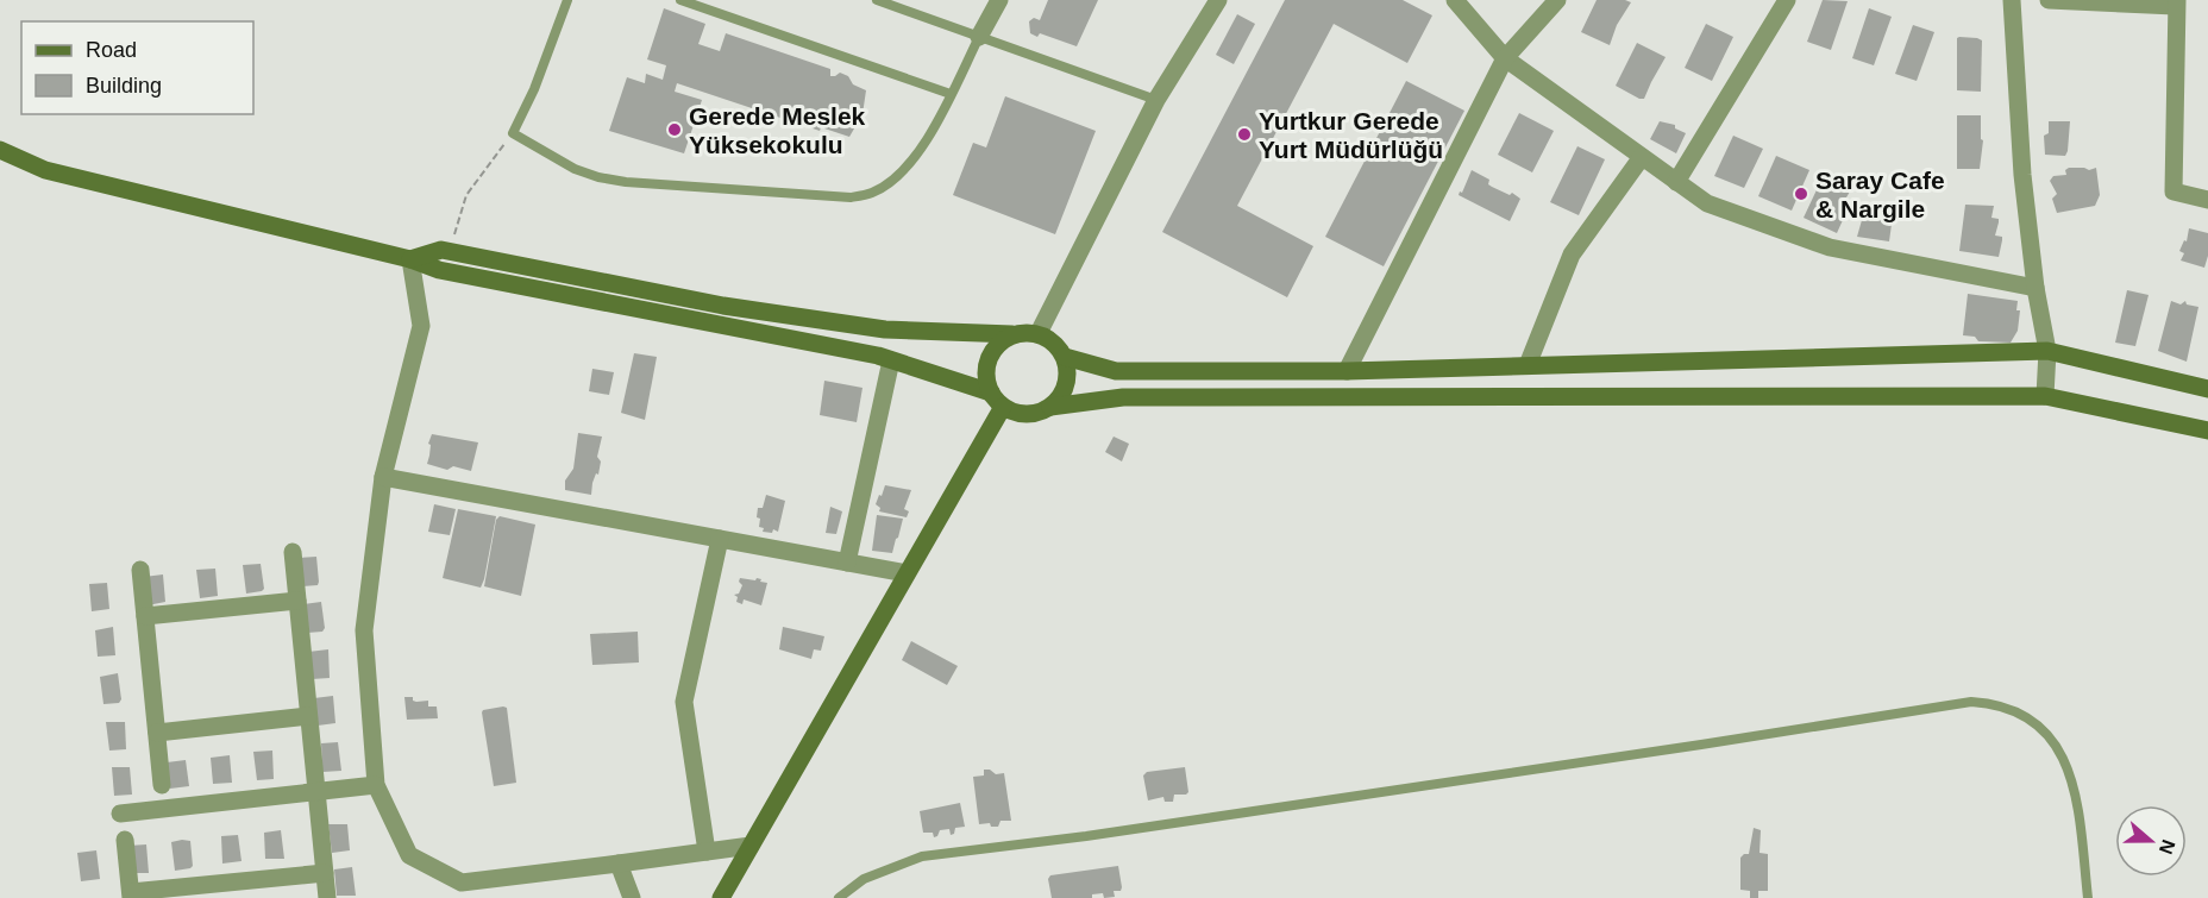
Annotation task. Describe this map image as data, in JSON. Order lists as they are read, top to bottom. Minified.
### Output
{"places":["Gerede Meslek Yüksekokulu","Yurtkur Gerede Yurt Müdürlüğü","Saray Cafe & Nargile"],"legend":["Road","Building"],"north":"right"}
